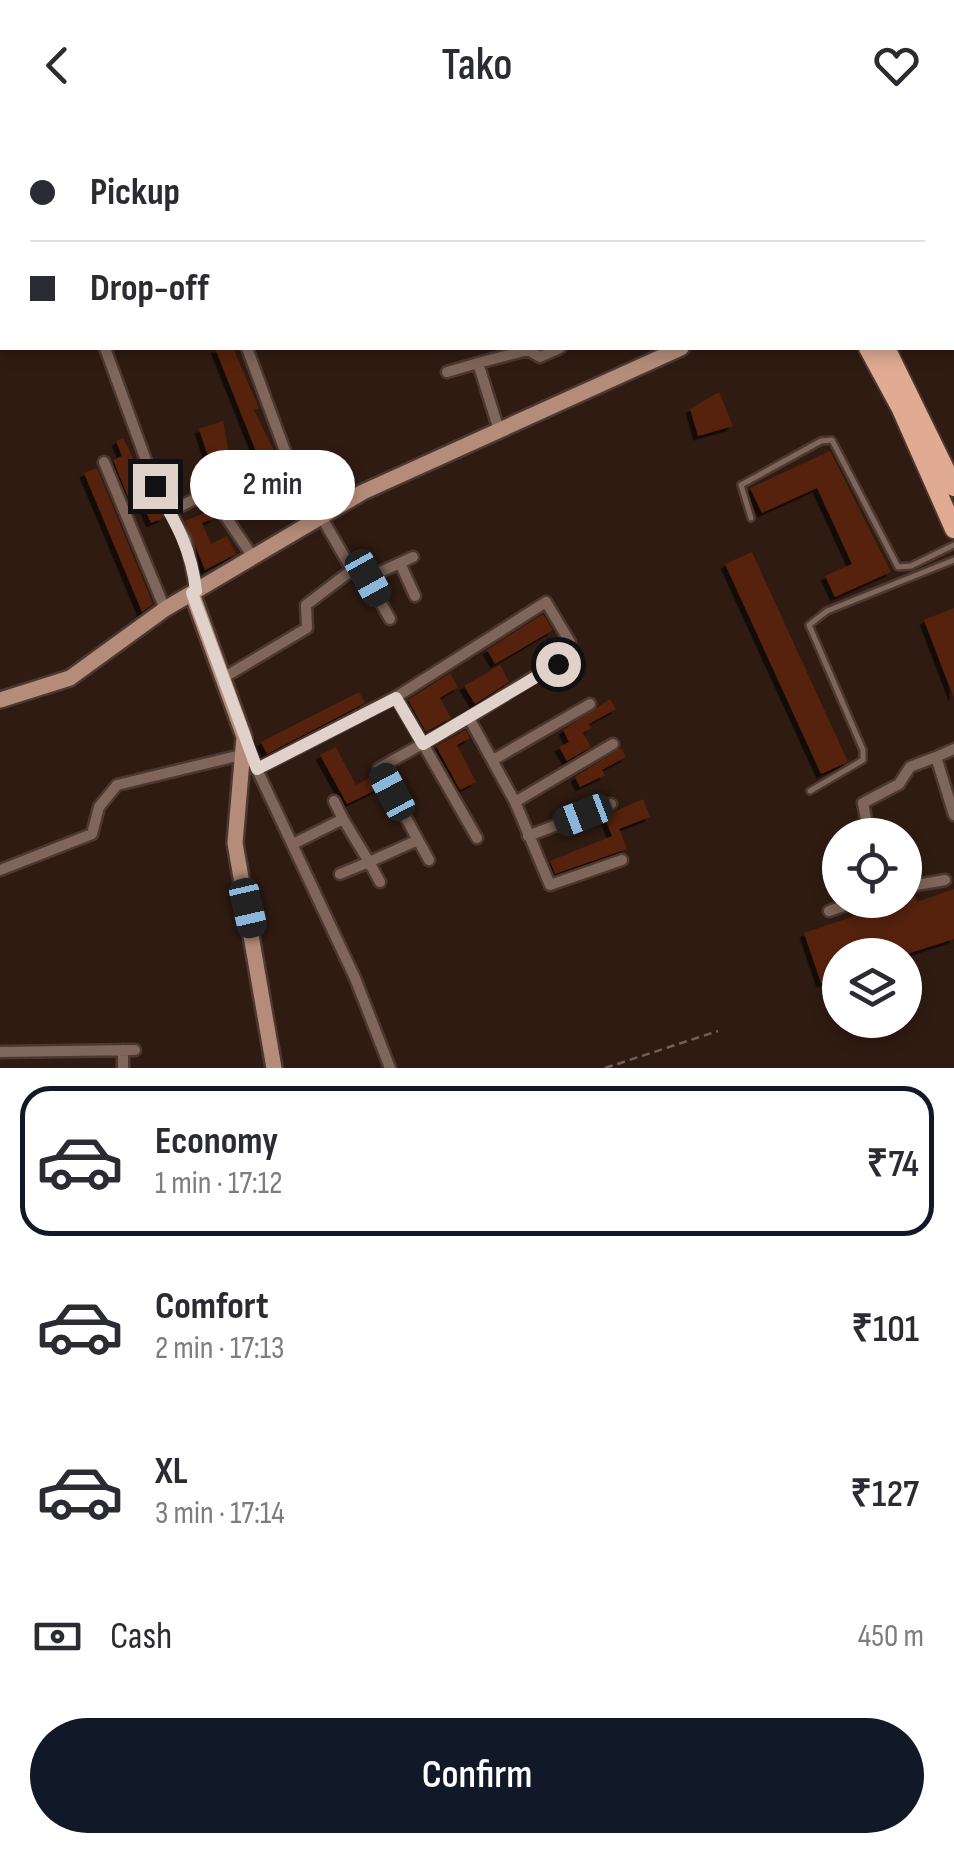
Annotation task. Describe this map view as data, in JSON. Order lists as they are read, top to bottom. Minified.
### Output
{"page":{"header":"Tako","banner":["Pickup","Drop-off"],"bubble":"2 min","list":[{"name":"Economy","note":"1 min · 17:12","value":"₹74"},{"name":"Comfort","note":"2 min · 17:13","value":"₹101"},{"name":"XL","note":"3 min · 17:14","value":"₹127"}],"pay":["Cash","450 m"],"buttons":"Confirm"}}
